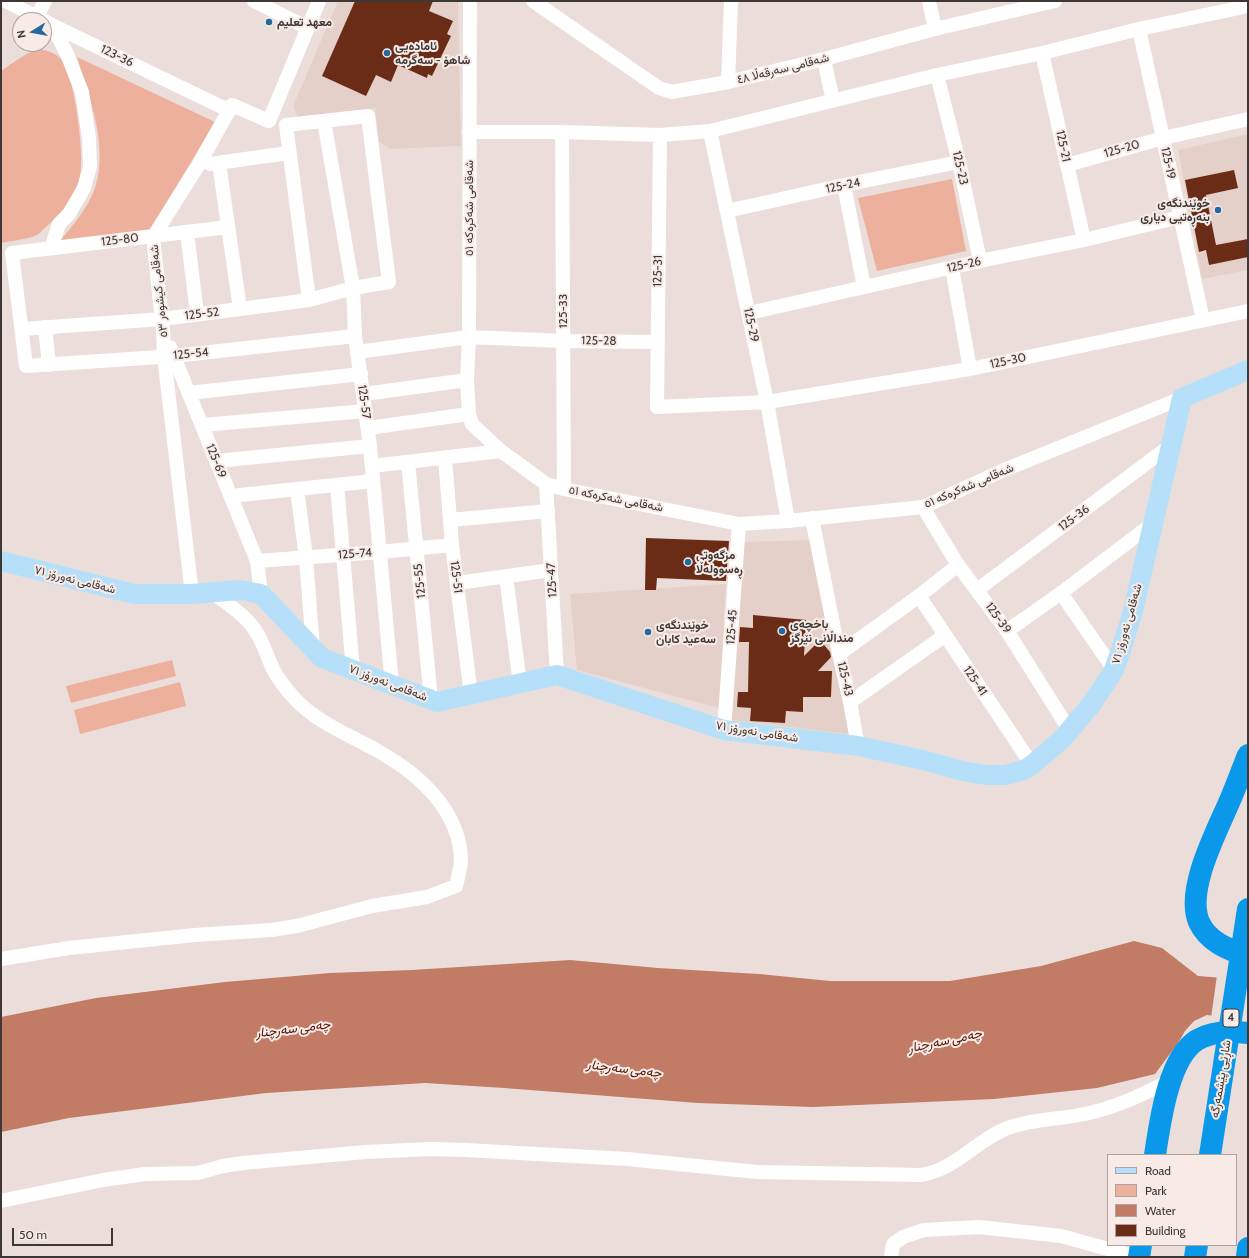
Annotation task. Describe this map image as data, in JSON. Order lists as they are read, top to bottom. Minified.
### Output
{"streets":{"highway":["4","شاڕێی پێشمەرگە"],"street":["123-36","شەقامی سەرقەڵا ٤٨","125-21","125-20","125-19","125-23","125-24","شەقامی شەکرەکە ٥١","125-80","125-26","125-31","شەقامی کیشوەر ٥٣","125-33","125-52","125-29","125-28","125-54","125-30","125-57","125-69","125-36","125-74","125-51","شەقامی نەورۆز ٧١","125-47","125-55","125-39","125-45","125-43","125-41"]},"crossings":[["123-36","شەقامی کیشوەر ٥٣"],["125-21","125-20"],["125-21","125-26"],["125-20","125-19"],["125-19","125-26"],["125-19","125-30"],["125-23","125-24"],["125-23","125-26"],["125-24","125-29"],["شەقامی شەکرەکە ٥١","125-33"],["شەقامی شەکرەکە ٥١","125-29"],["شەقامی شەکرەکە ٥١","125-28"],["شەقامی شەکرەکە ٥١","شەقامی نەورۆز ٧١"],["شەقامی شەکرەکە ٥١","125-47"],["شەقامی شەکرەکە ٥١","125-39"],["شەقامی شەکرەکە ٥١","125-45"],["شەقامی شەکرەکە ٥١","125-43"],["125-80","شەقامی کیشوەر ٥٣"],["125-80","125-52"],["125-80","125-54"],["125-26","125-29"],["125-31","125-28"],["125-31","125-30"],["شەقامی کیشوەر ٥٣","125-52"],["شەقامی کیشوەر ٥٣","125-69"],["125-33","125-28"],["125-52","125-54"],["125-52","125-57"],["125-52","125-69"],["125-29","125-30"],["125-28","125-57"],["125-54","125-57"],["125-54","125-69"],["125-57","125-74"],["125-57","شەقامی نەورۆز ٧١"],["125-69","125-74"],["125-69","شەقامی نەورۆز ٧١"],["125-36","شەقامی نەورۆز ٧١"],["125-36","125-39"],["125-74","125-51"],["125-74","125-55"],["125-51","شەقامی نەورۆز ٧١"],["شەقامی نەورۆز ٧١","125-47"],["شەقامی نەورۆز ٧١","125-55"],["شەقامی نەورۆز ٧١","125-39"],["شەقامی نەورۆز ٧١","125-45"],["شەقامی نەورۆز ٧١","125-43"],["شەقامی نەورۆز ٧١","125-41"]],"water":["چەمی سەرچنار"],"places":["معهد تعليم","ئامادەیی شاهۆ - سەگرمە","خوێندنگەی بنەڕەتیی دیاری","مزگەوتی ڕەسوولەڵا","باخچەی منداڵانی نێرگز","خوێندنگەی سەعید کابان"],"legend":["Road","Park","Water","Building"],"scale_bar":"50 m","north":"left"}
